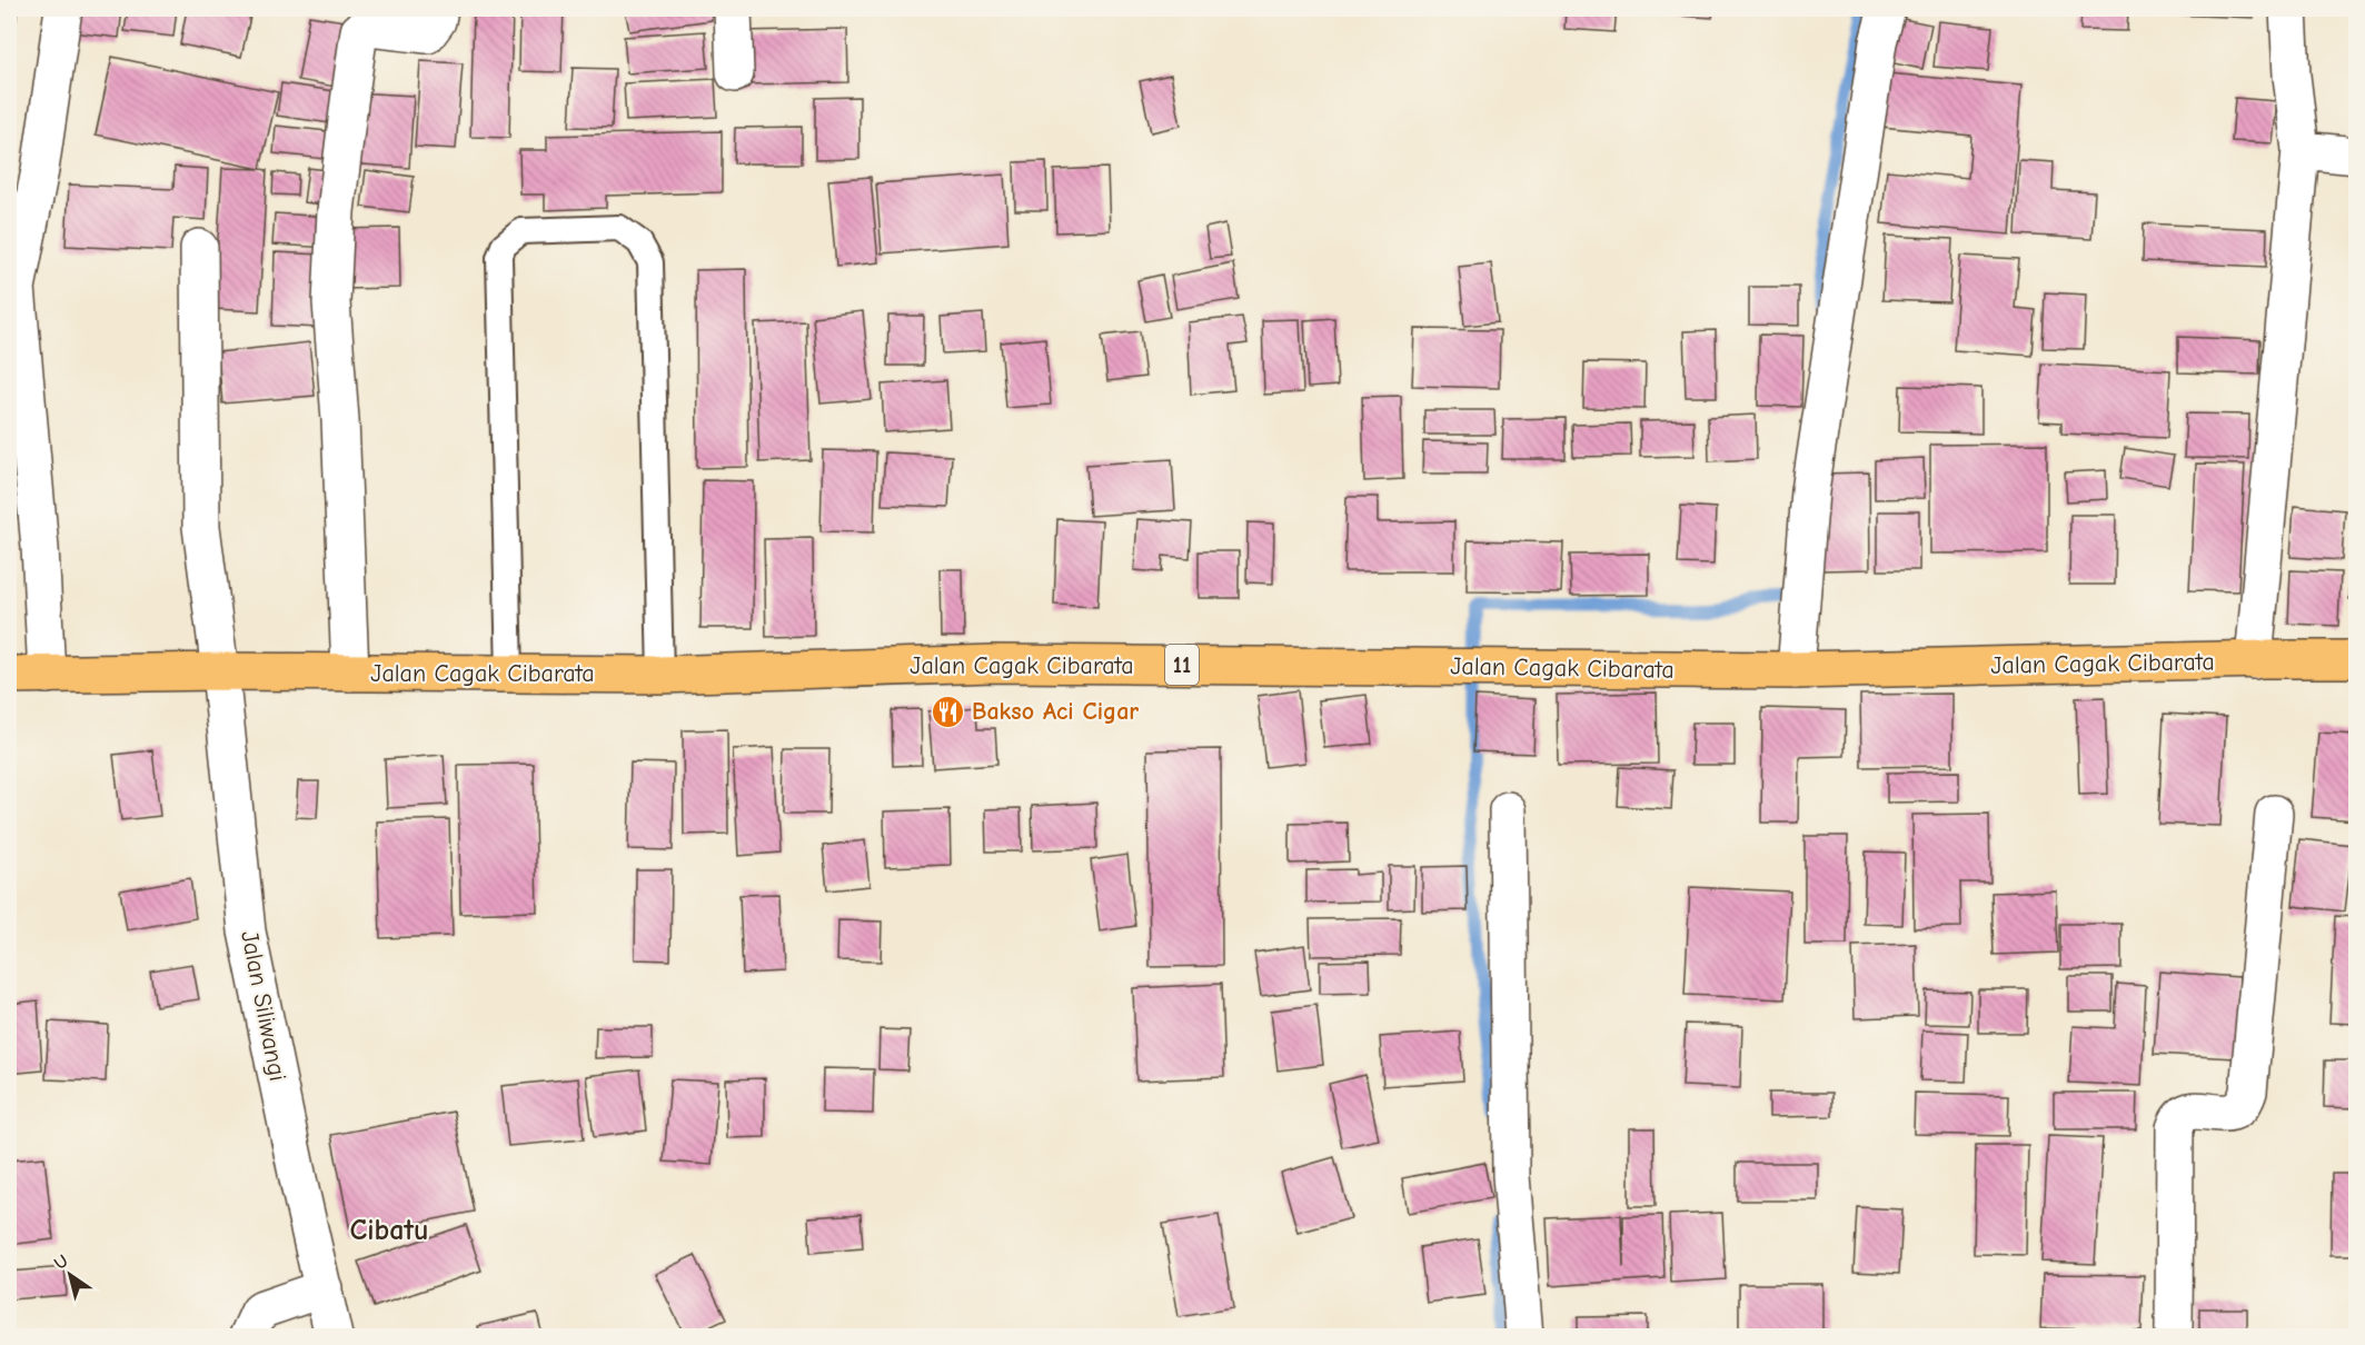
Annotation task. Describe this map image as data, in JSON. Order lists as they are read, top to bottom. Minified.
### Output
{"streets":{"highway":["Jalan Cagak Cibarata","11"],"street":["Jalan Siliwangi"]},"crossings":[["Jalan Cagak Cibarata","Jalan Siliwangi"]],"districts":["Cibatu"],"places":{"restaurant":["Bakso Aci Cigar"]},"north":"top left"}
